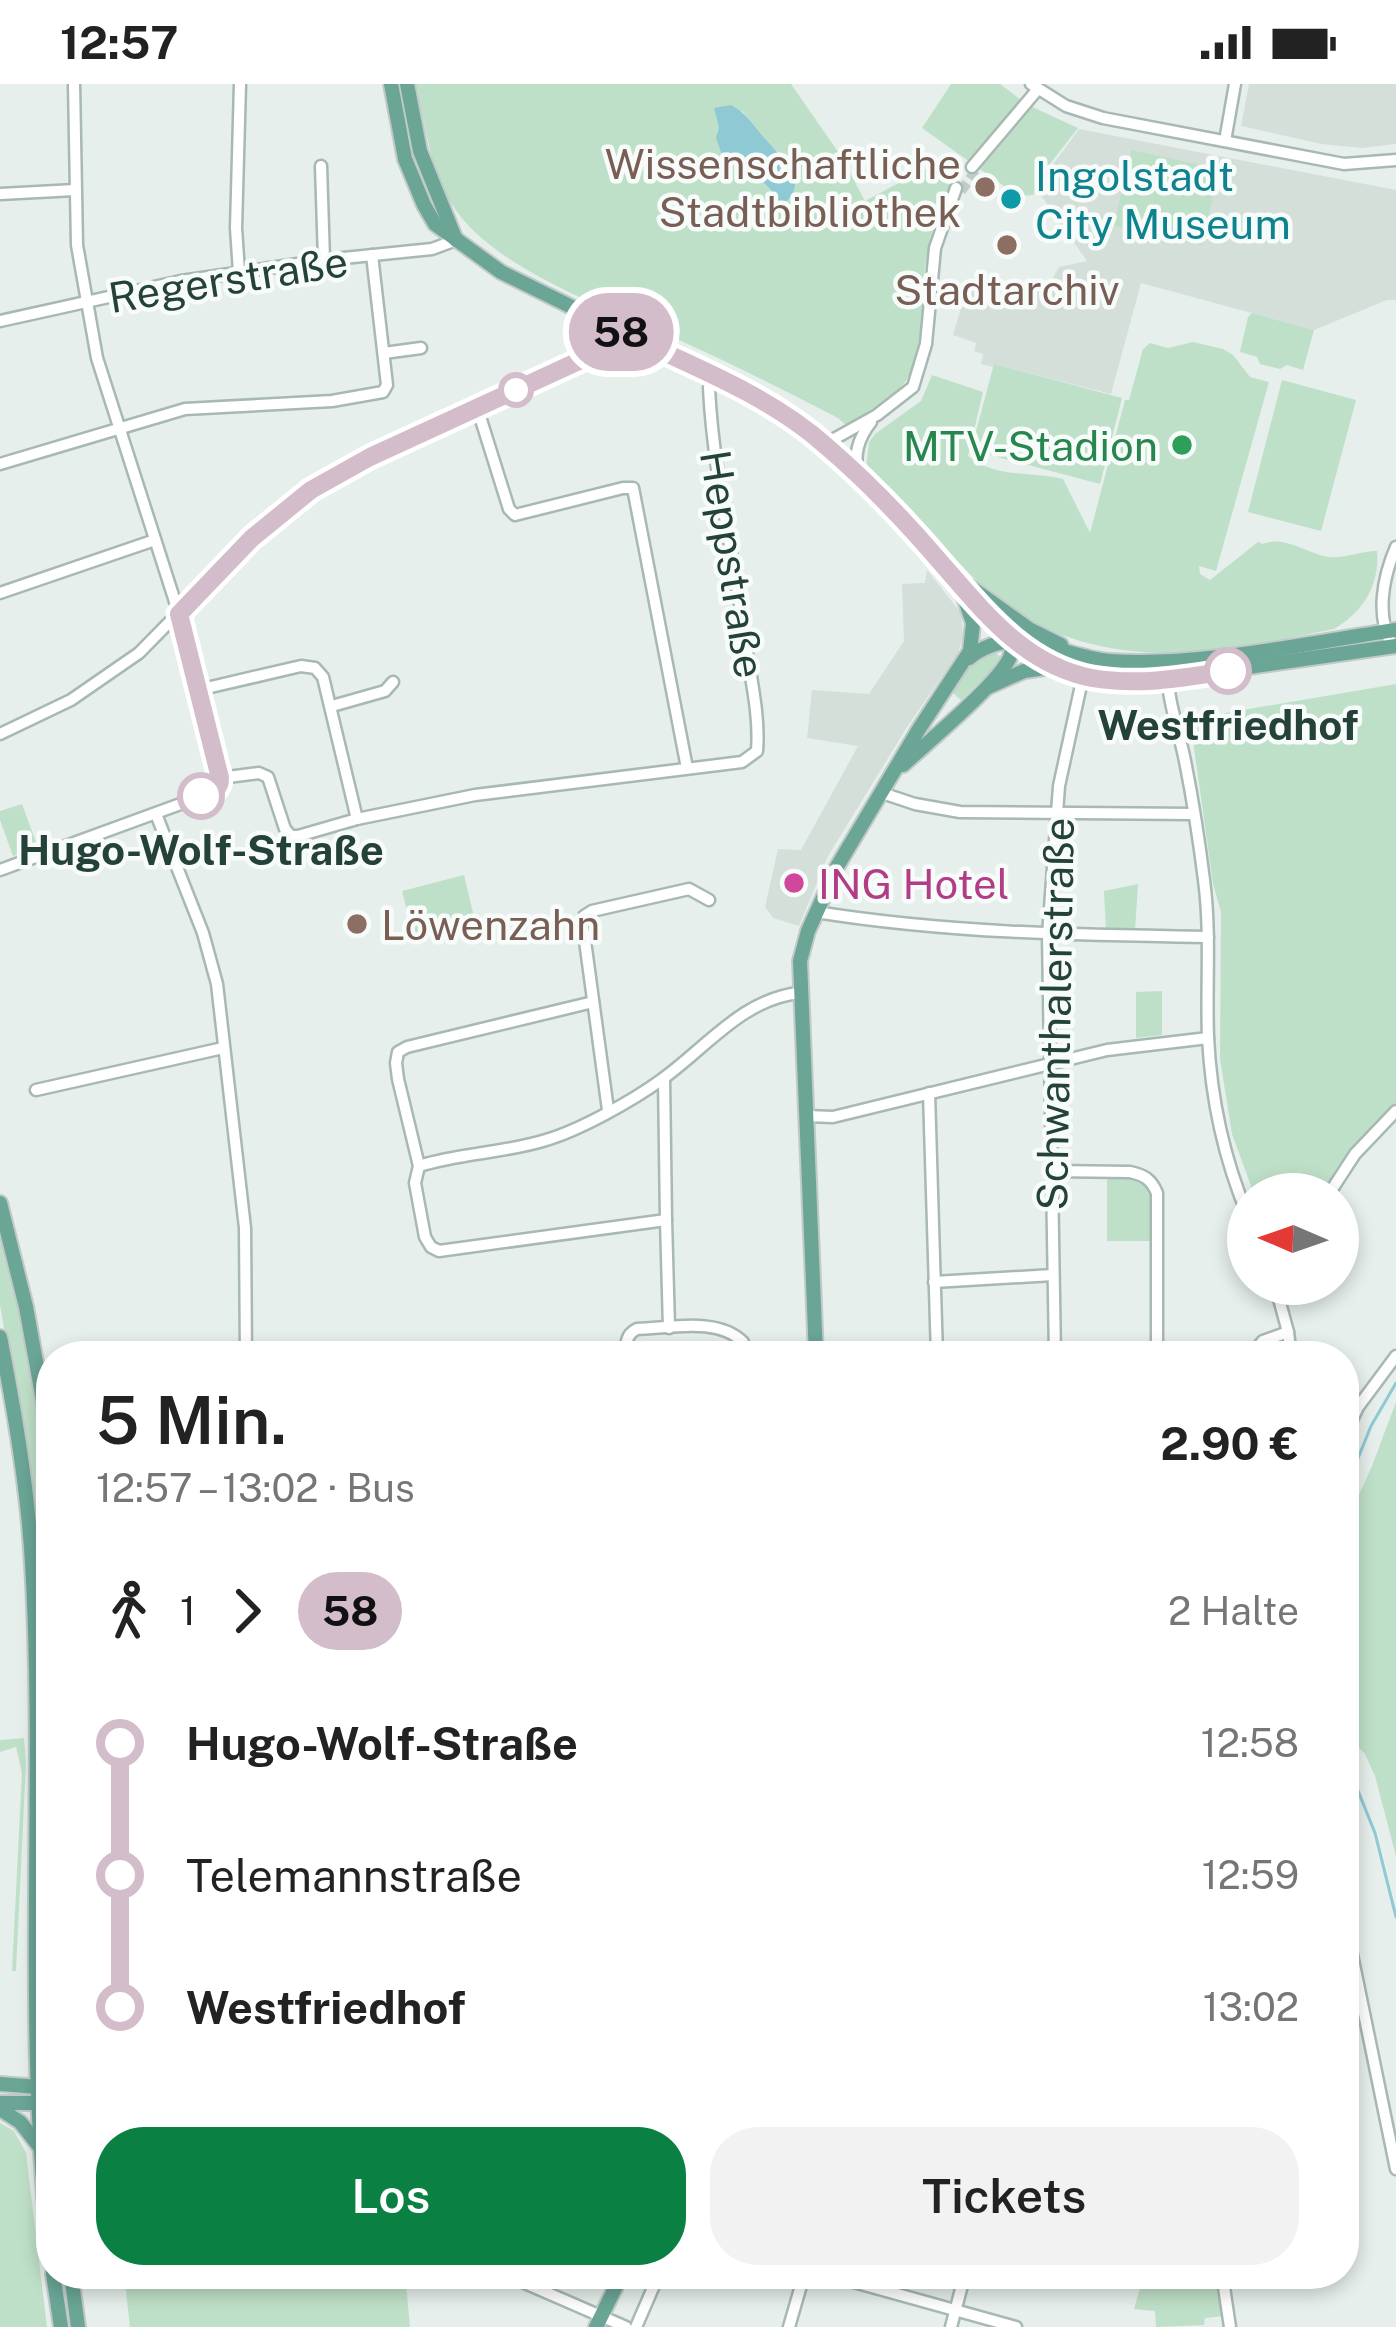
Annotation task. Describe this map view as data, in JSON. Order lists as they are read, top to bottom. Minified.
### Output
{"streets":{"street":["Regerstraße","Heppstraße","Schwanthalerstraße"]},"places":["Wissenschaftliche Stadtbibliothek","Ingolstadt City Museum","Stadtarchiv","MTV-Stadion","Westfriedhof","Hugo-Wolf-Straße","ING Hotel","Löwenzahn"],"lines":["bus line 58"],"north":"left","page":{"status":"12:57","on_map":"58","heading":["5 Min.","12:57 – 13:02 · Bus","2.90 €"],"legs":["1","58","2 Halte"],"list":[{"name":"Hugo-Wolf-Straße","value":"12:58"},{"name":"Telemannstraße","value":"12:59"},{"name":"Westfriedhof","value":"13:02"}],"buttons":["Los","Tickets"]}}
